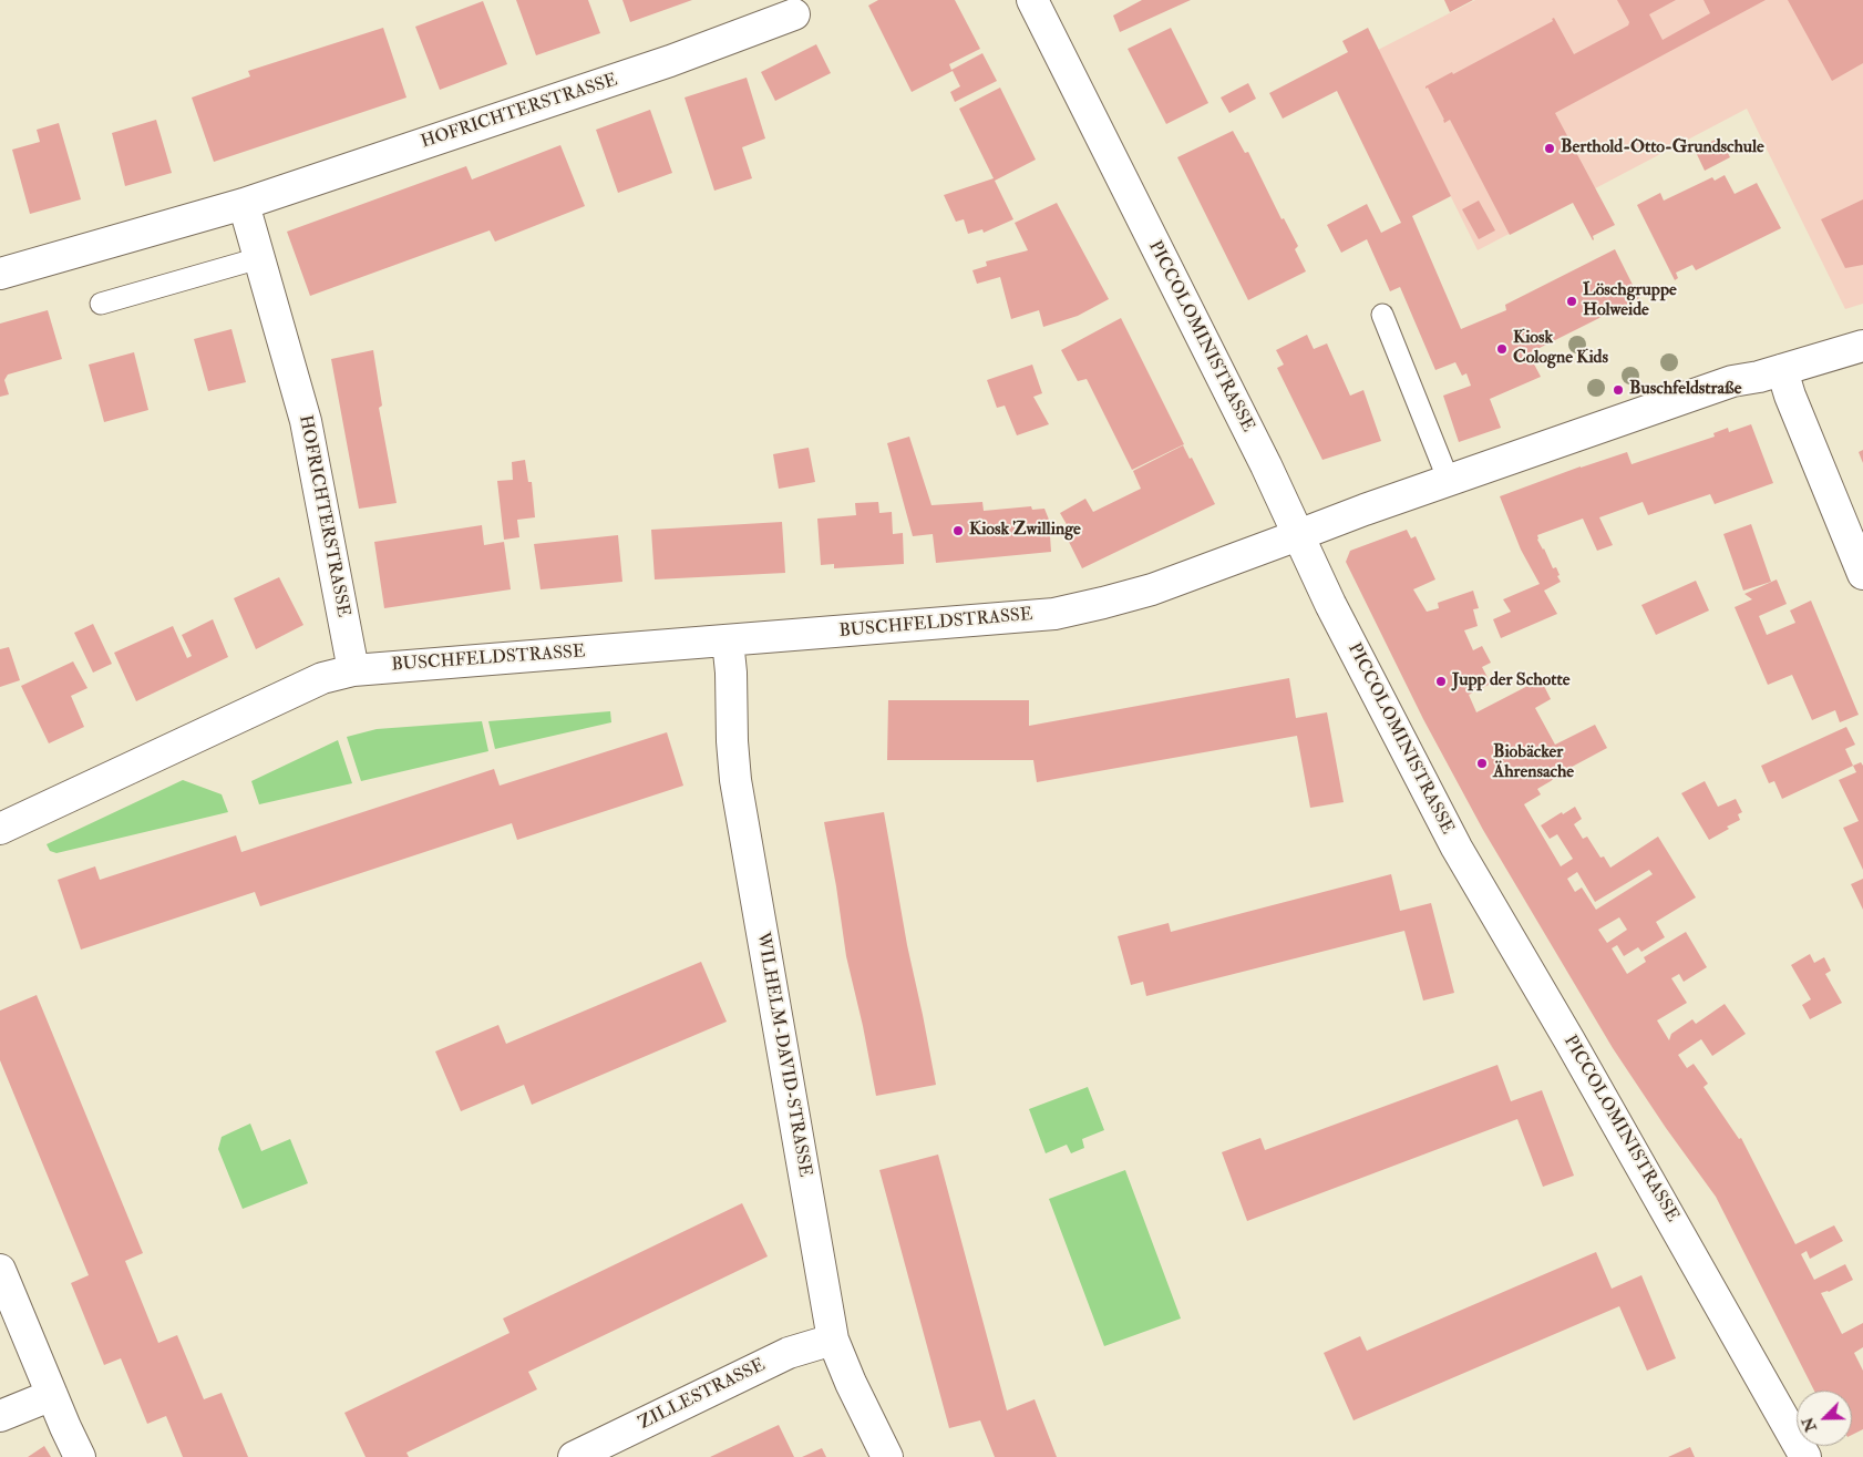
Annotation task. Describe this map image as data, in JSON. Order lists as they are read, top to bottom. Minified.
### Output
{"streets":{"street":["HOFRICHTERSTRASSE","PICCOLOMINISTRASSE","BUSCHFELDSTRASSE","WILHELM-DAVID-STRASSE","ZILLESTRASSE"]},"crossings":[["HOFRICHTERSTRASSE","BUSCHFELDSTRASSE"],["PICCOLOMINISTRASSE","BUSCHFELDSTRASSE"],["BUSCHFELDSTRASSE","WILHELM-DAVID-STRASSE"],["WILHELM-DAVID-STRASSE","ZILLESTRASSE"]],"places":["Berthold-Otto-Grundschule","Löschgruppe Holweide","Kiosk Cologne Kids","Buschfeldstraße","Kiosk Zwillinge","Jupp der Schotte","Biobäcker Ährensache"],"north":"bottom left"}
